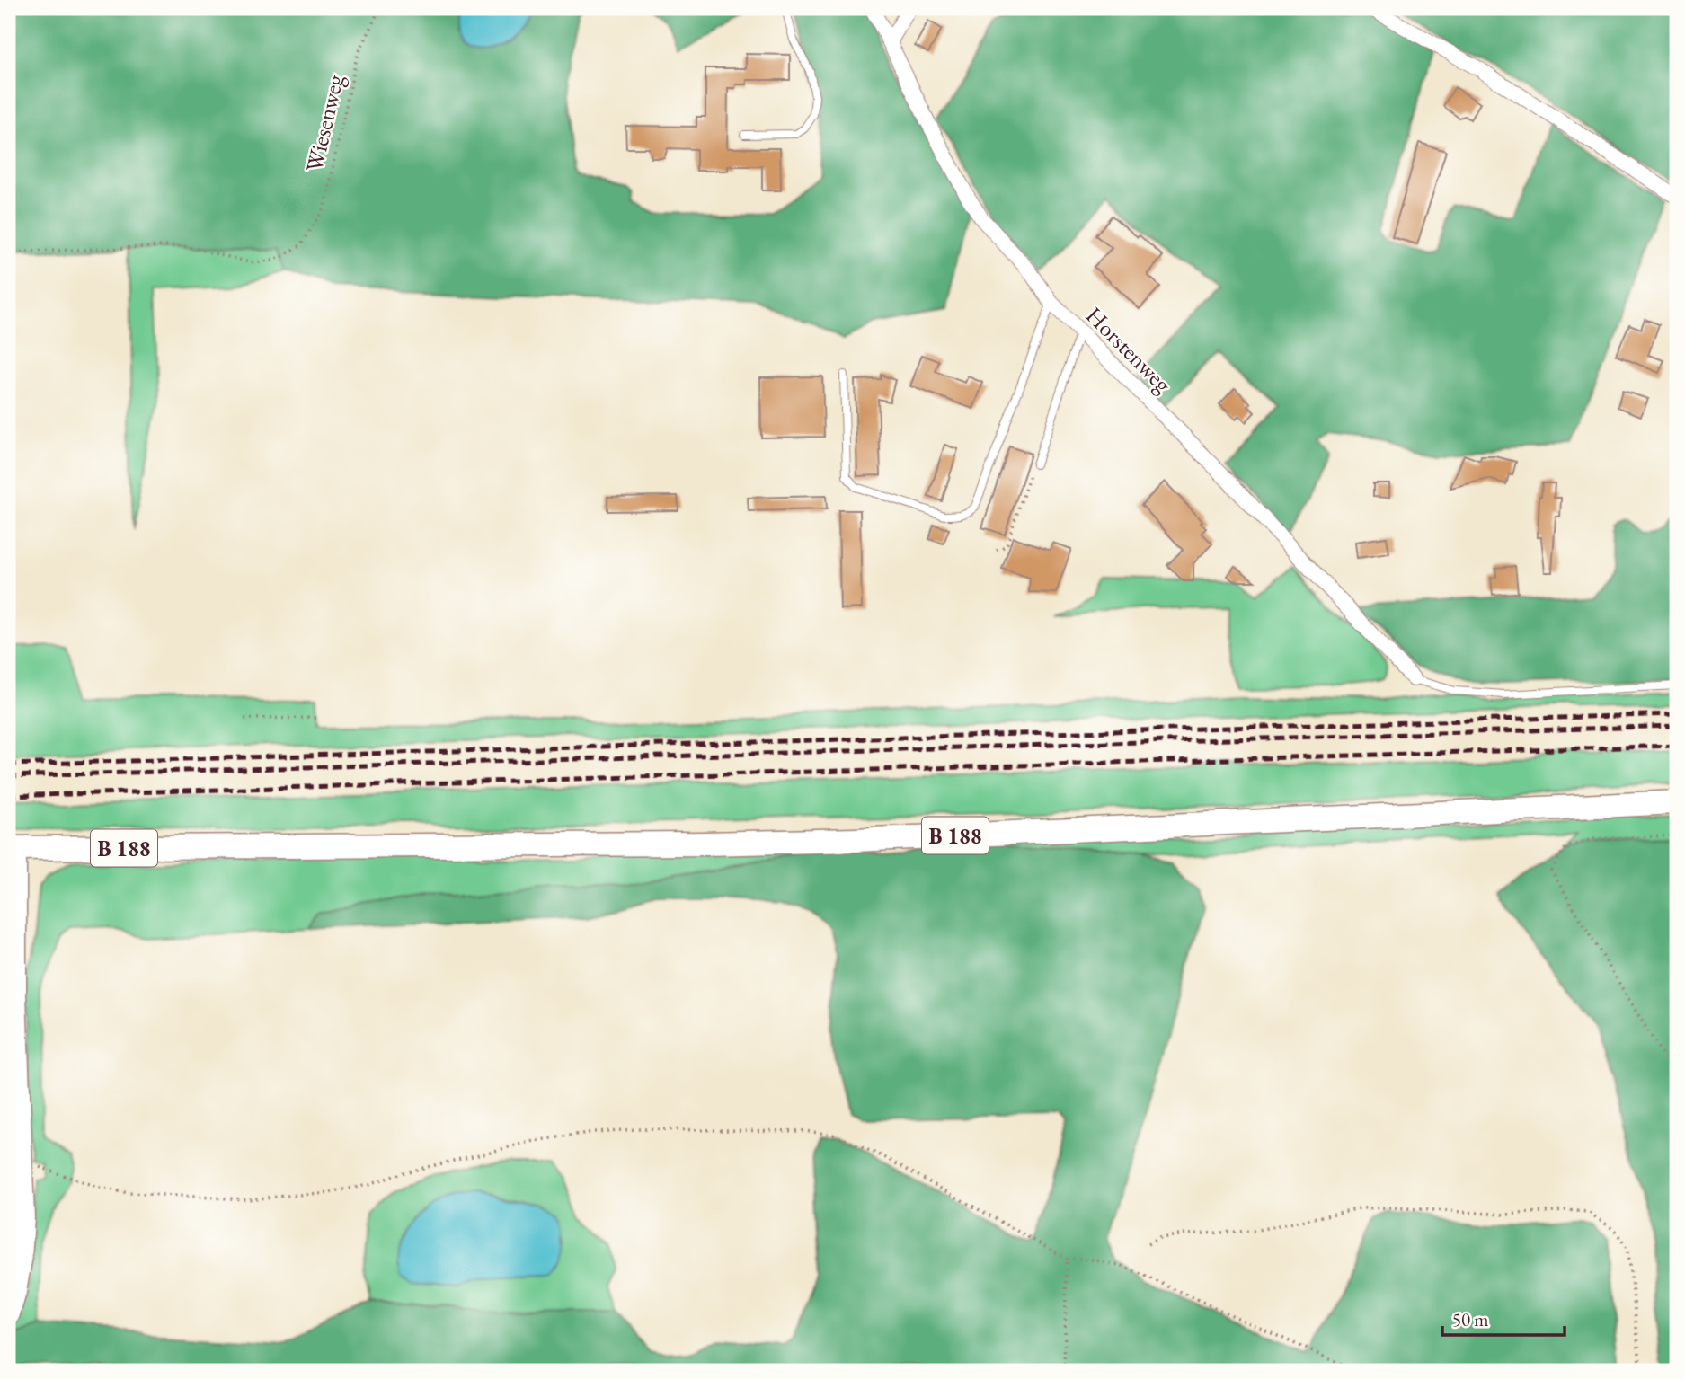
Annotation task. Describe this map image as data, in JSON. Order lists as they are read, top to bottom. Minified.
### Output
{"streets":{"main road":["B 188"],"street":["Horstenweg"],"path":["Wiesenweg"]},"scale_bar":"50 m"}
